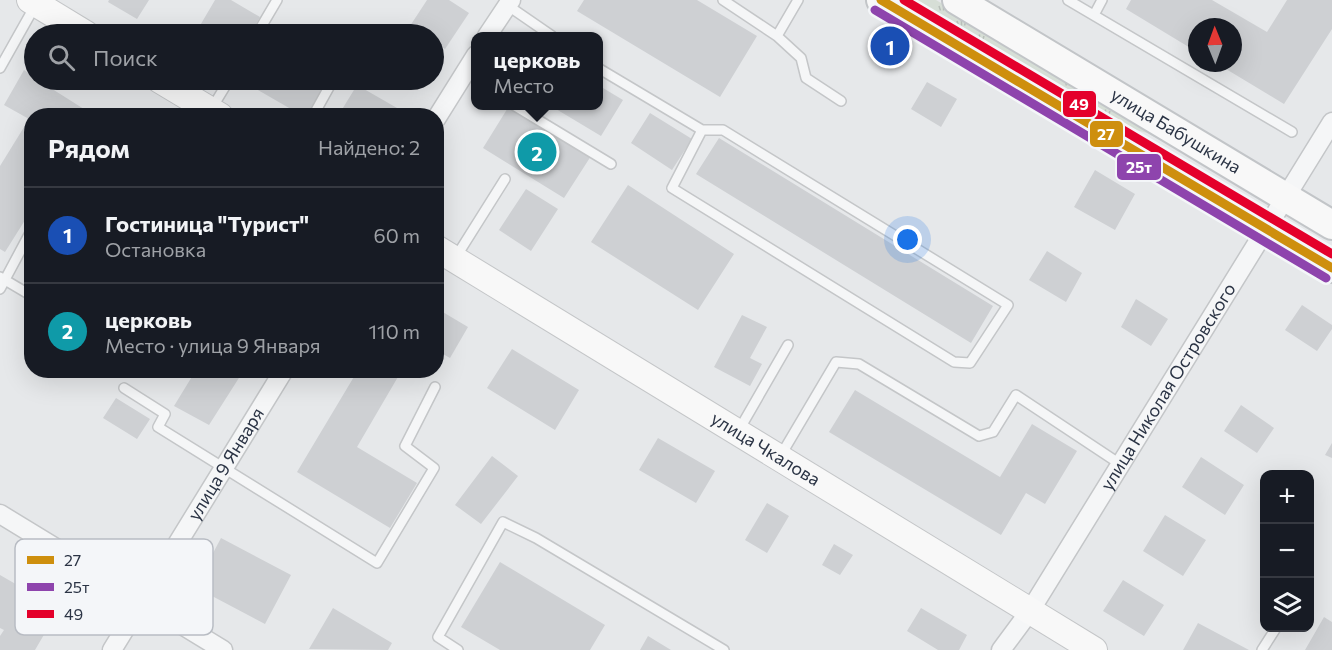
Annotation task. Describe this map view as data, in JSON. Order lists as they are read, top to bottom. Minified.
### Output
{"streets":{"main road":["улица Бабушкина","улица Чкалова"],"street":["улица Николая Островского","улица 9 Января"]},"crossings":[["улица Бабушкина","улица Николая Островского"],["улица Николая Островского","улица Чкалова"]],"lines":["transit line 27","transit line 49","transit line 25т"],"legend":["27","25т","49"],"north":"top","page":{"pins":["1","2"],"search":"Поиск","popup":["церковь","Место"],"heading":["Рядом","Найдено: 2"],"list":[{"mark":"1","name":"Гостиница \"Турист\"","note":"Остановка","value":"60 m"},{"mark":"2","name":"церковь","note":"Место · улица 9 Января","value":"110 m"}],"map_buttons":["+","−"]}}
